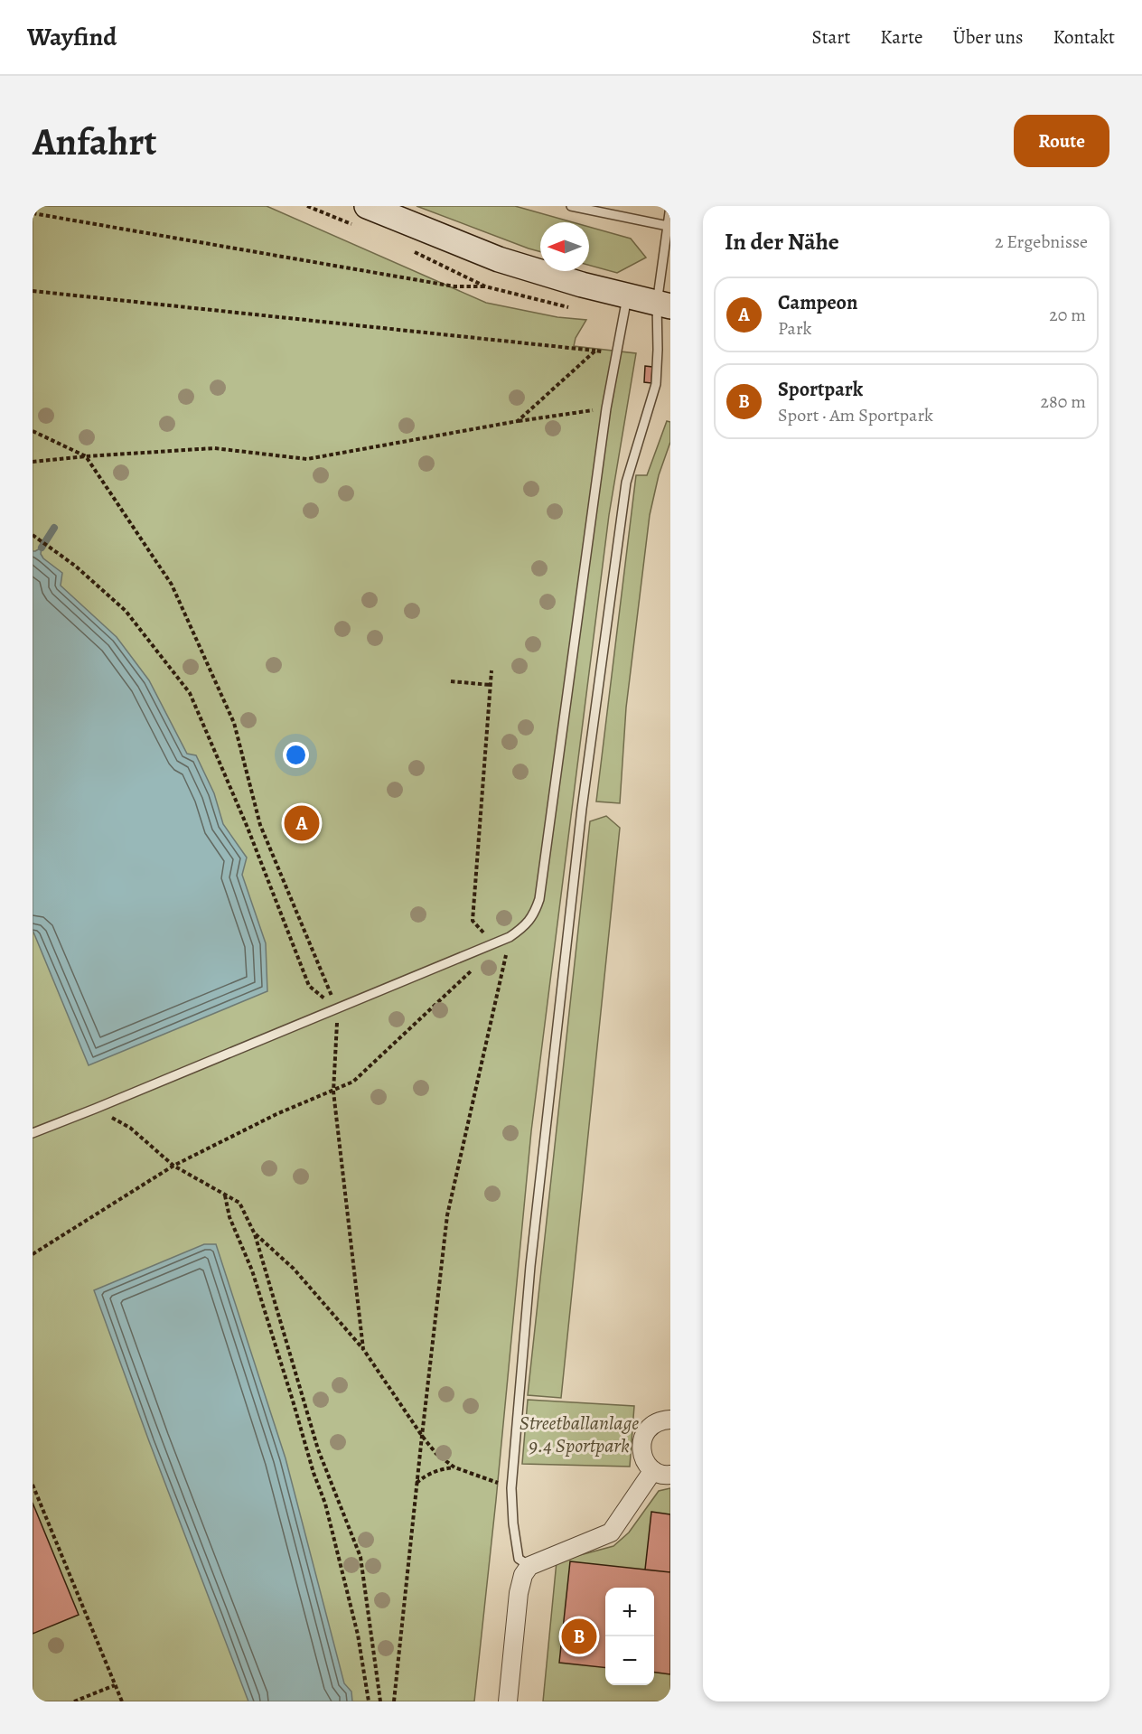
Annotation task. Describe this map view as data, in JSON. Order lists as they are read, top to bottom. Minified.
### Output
{"parks":["Streetballanlage 9.4 Sportpark"],"north":"left","page":{"header":"Wayfind","nav":["Start","Karte","Über uns","Kontakt"],"buttons":"Route","title":"Anfahrt","heading":["In der Nähe","2 Ergebnisse"],"list":[{"mark":"A","name":"Campeon","note":"Park","value":"20 m"},{"mark":"B","name":"Sportpark","note":"Sport · Am Sportpark","value":"280 m"}],"pins":["A","B"],"map_buttons":["+","−"]}}
